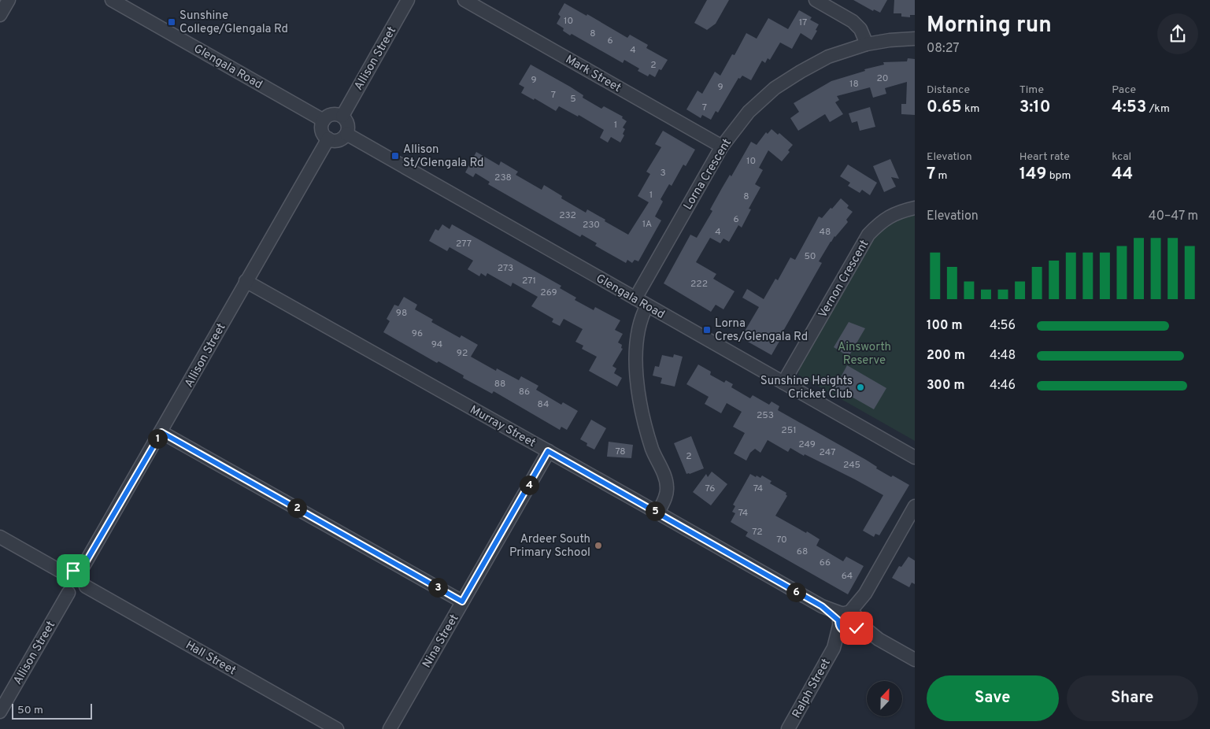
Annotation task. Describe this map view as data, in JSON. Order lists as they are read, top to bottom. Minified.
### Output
{"streets":{"street":["Allison Street","Glengala Road","Mark Street","Lorna Crescent","Vernon Crescent","Murray Street","Nina Street","Hall Street","Ralph Street"]},"crossings":[["Allison Street","Glengala Road"],["Allison Street","Murray Street"],["Allison Street","Hall Street"],["Glengala Road","Lorna Crescent"],["Glengala Road","Vernon Crescent"],["Mark Street","Lorna Crescent"],["Murray Street","Nina Street"],["Murray Street","Ralph Street"]],"parks":["Ainsworth Reserve"],"places":{"transit":["Sunshine College/Glengala Rd","Allison St/Glengala Rd","Lorna Cres/Glengala Rd"],"other":["Sunshine Heights Cricket Club","Ardeer South Primary School"]},"house_numbers":["10","17","8","6","4","2","20","9","18","9","7","5","7","1","10","3","238","1","8","232","6","1A","230","4","48","277","50","273","271","222","269","98","96","94","92","88","86","84","253","251","249","78","247","2","245","76","74","74","72","70","68","66","64"],"scale_bar":"50 m","north":"top","page":{"heading":["Morning run","08:27"],"stats":[["Distance","0.65 km"],["Time","3:10"],["Pace","4:53 /km"],["Elevation","7 m"],["Heart rate","149 bpm"],["kcal","44"]],"chart":["Elevation","40–47 m"],"list":[{"name":"100 m","note":"4:56"},{"name":"200 m","note":"4:48"},{"name":"300 m","note":"4:46"}],"pins":["1","4","2","5","3","6"],"buttons":["Save","Share"],"scale":"50 m"}}
